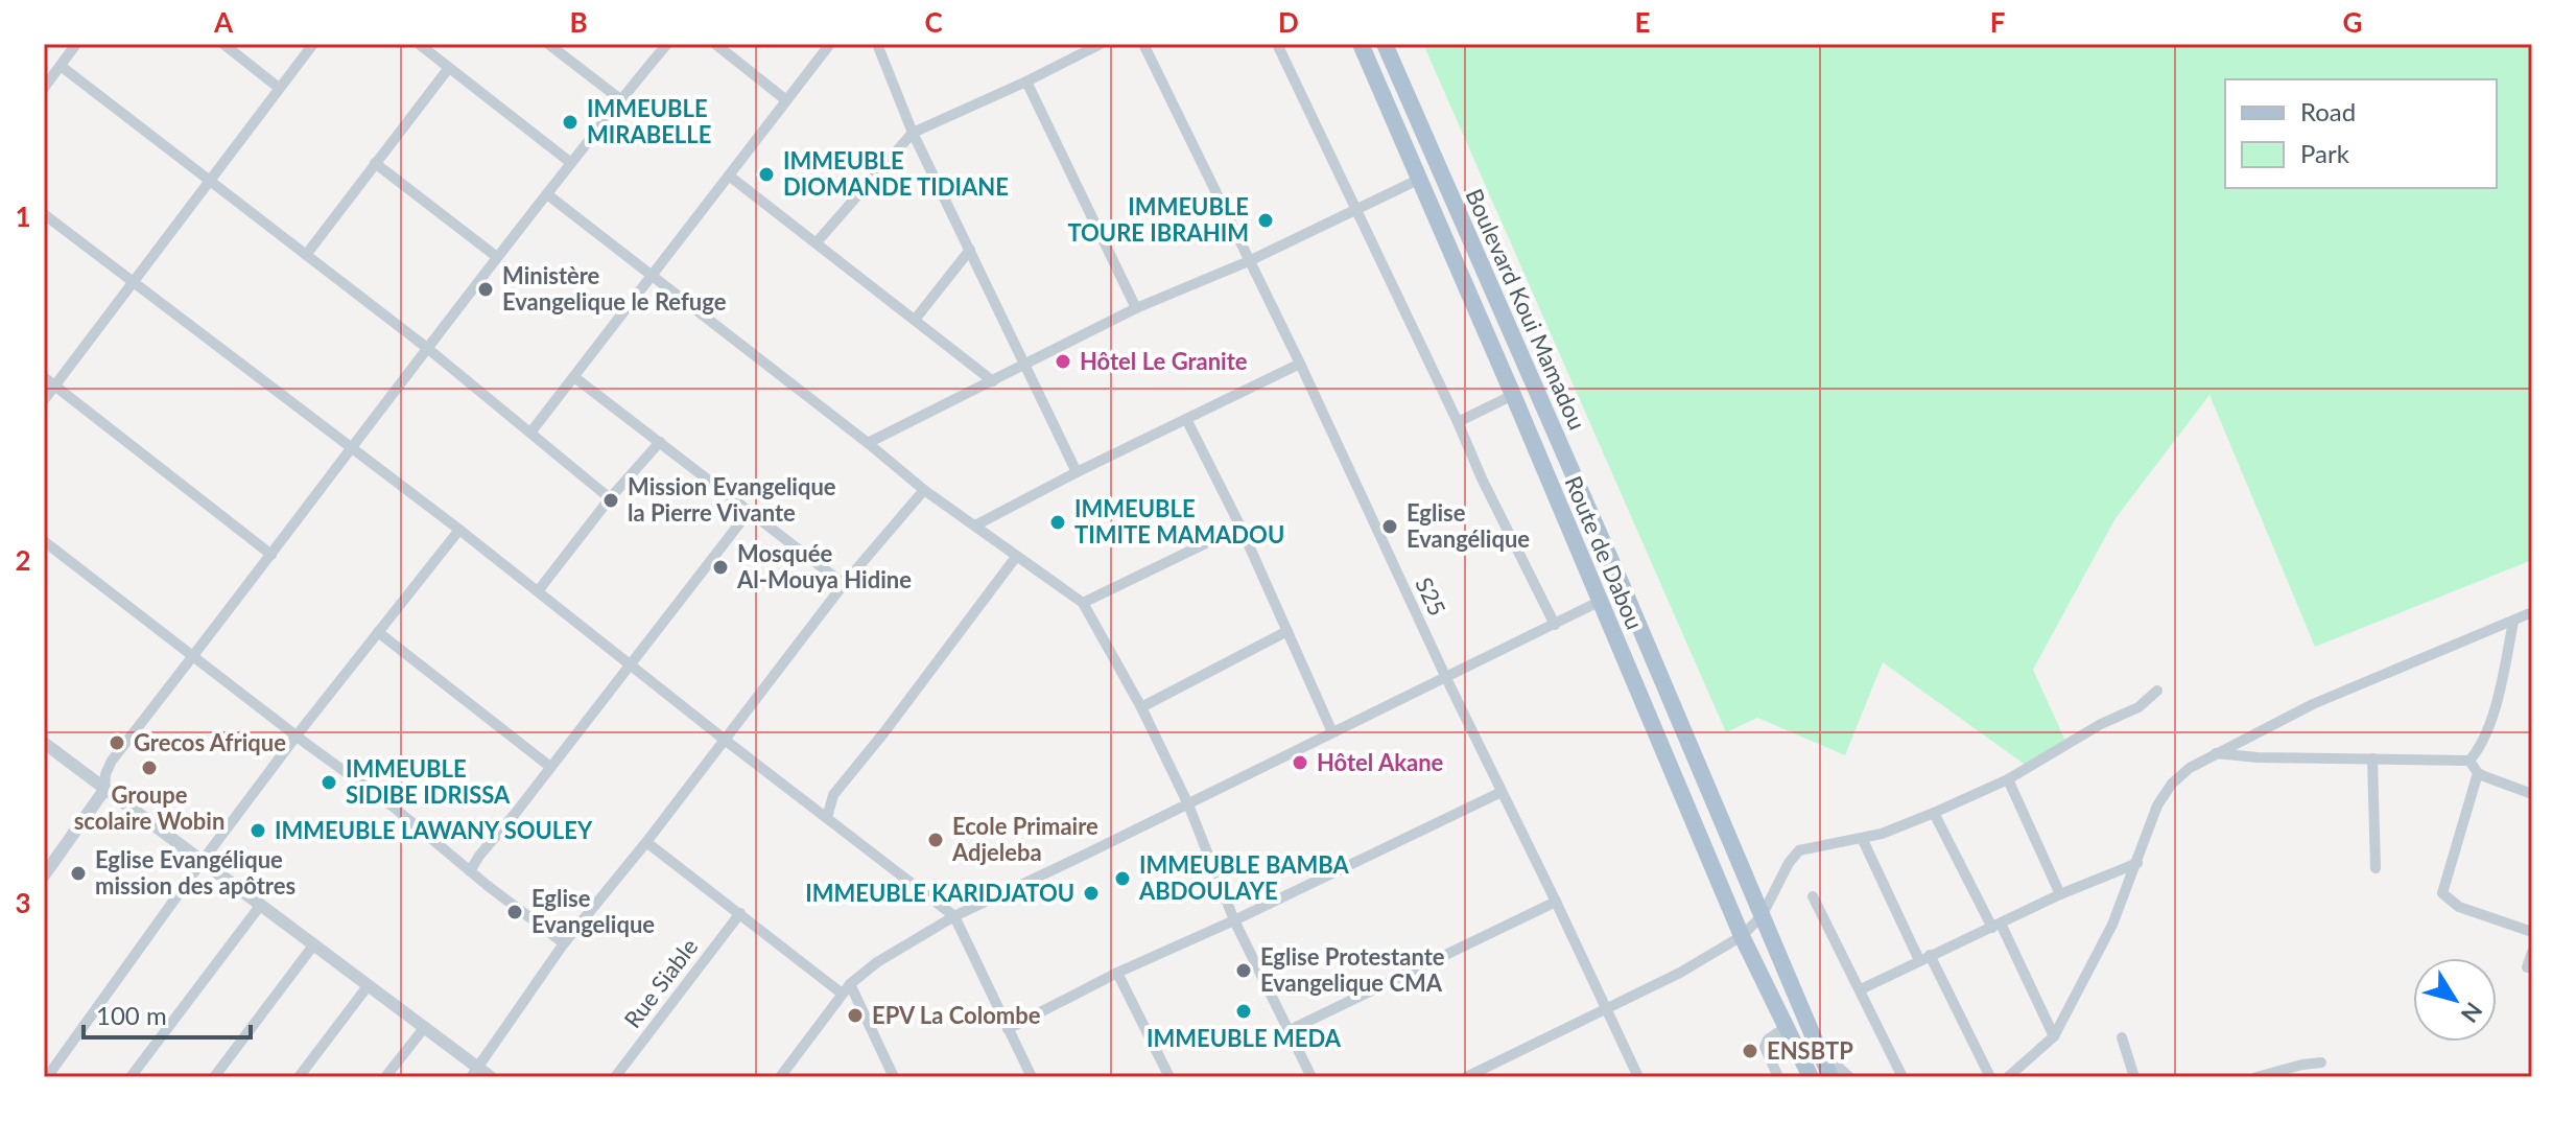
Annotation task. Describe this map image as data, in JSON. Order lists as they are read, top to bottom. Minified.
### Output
{"streets":{"main road":["Boulevard Koui Mamadou","Route de Dabou"],"street":["S25","Rue Siable"]},"places":["IMMEUBLE MIRABELLE","IMMEUBLE DIOMANDE TIDIANE","IMMEUBLE TOURE IBRAHIM","Ministère Evangelique le Refuge","Hôtel Le Granite","Mission Evangelique la Pierre Vivante","IMMEUBLE TIMITE MAMADOU","Eglise Evangélique","Mosquée Al-Mouya Hidine","Grecos Afrique","Hôtel Akane","Groupe scolaire Wobin","IMMEUBLE SIDIBE IDRISSA","IMMEUBLE LAWANY SOULEY","Ecole Primaire Adjeleba","Eglise Evangélique mission des apôtres","IMMEUBLE BAMBA ABDOULAYE","IMMEUBLE KARIDJATOU","Eglise Evangelique","Eglise Protestante Evangelique CMA","IMMEUBLE MEDA","EPV La Colombe","ENSBTP"],"legend":["Road","Park"],"scale_bar":"100 m","north":"bottom right","grid":{"columns":["A","B","C","D","E","F","G"],"rows":["1","2","3"]}}
